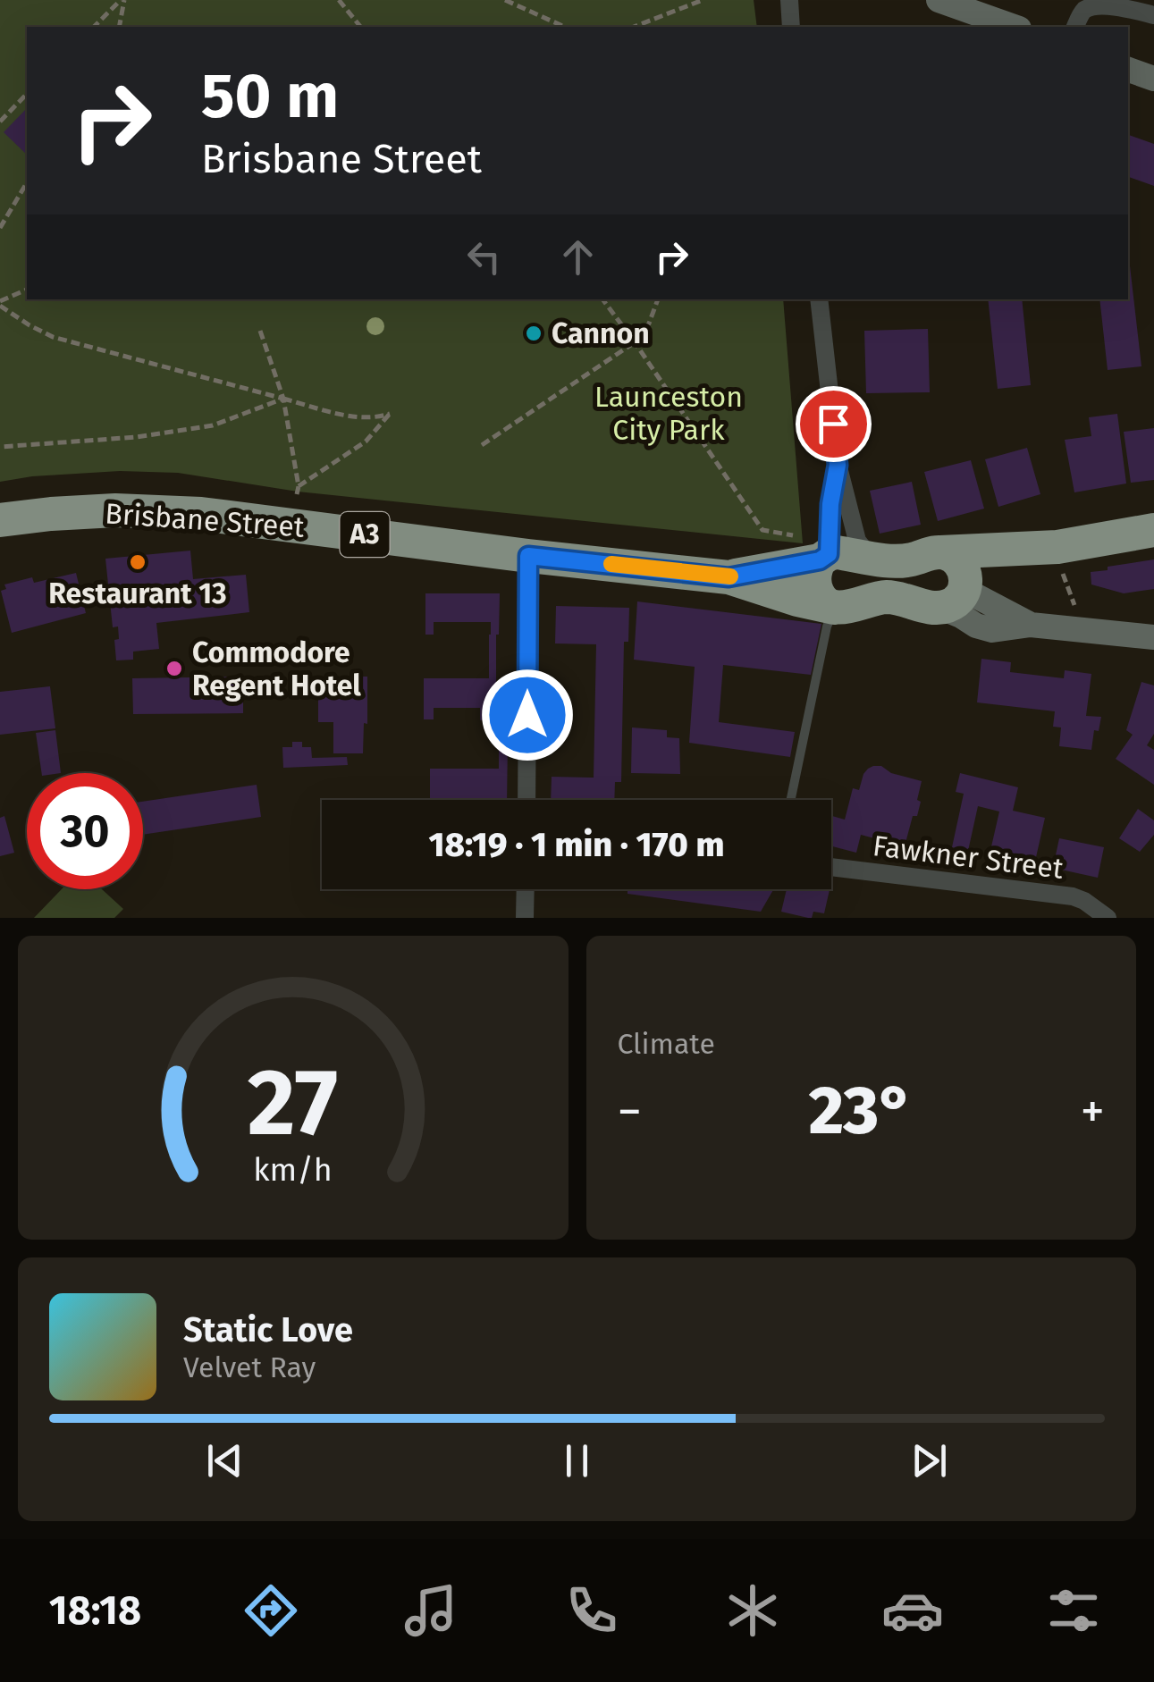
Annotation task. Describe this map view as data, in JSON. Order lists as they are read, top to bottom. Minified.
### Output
{"streets":{"highway":["Brisbane Street","A3"],"street":["Fawkner Street"]},"crossings":[["Brisbane Street","A3"]],"parks":["Launceston City Park"],"places":["Cannon","Restaurant 13","Commodore Regent Hotel"],"page":{"turn":["50 m","Brisbane Street"],"limit":"30","trip":"18:19 · 1 min · 170 m","tile":"Climate","heat":["−","23°","+"],"song":["Static Love","Velvet Ray"],"tabs":"18:18","gauge":["27","km/h"]}}
